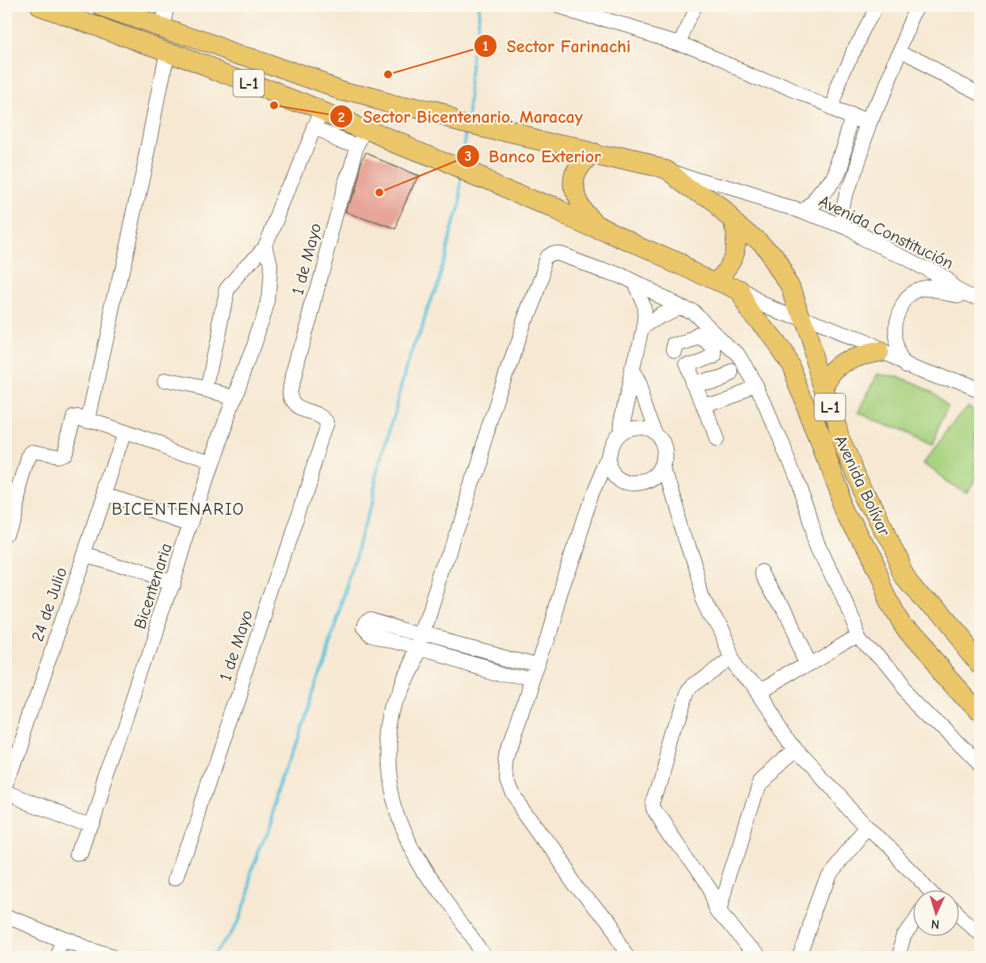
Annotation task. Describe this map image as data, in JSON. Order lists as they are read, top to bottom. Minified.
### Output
{"streets":{"main road":["L-1","Avenida Bolívar"],"street":["Avenida Constitución","1 de Mayo","Bicentenaria","24 de Julio"]},"crossings":[["L-1","Avenida Constitución"],["L-1","1 de Mayo"],["L-1","Avenida Bolívar"],["Avenida Constitución","Avenida Bolívar"]],"districts":["BICENTENARIO"],"places":["Sector Farinachi","Sector Bicentenario. Maracay","Banco Exterior"],"north":"bottom"}
